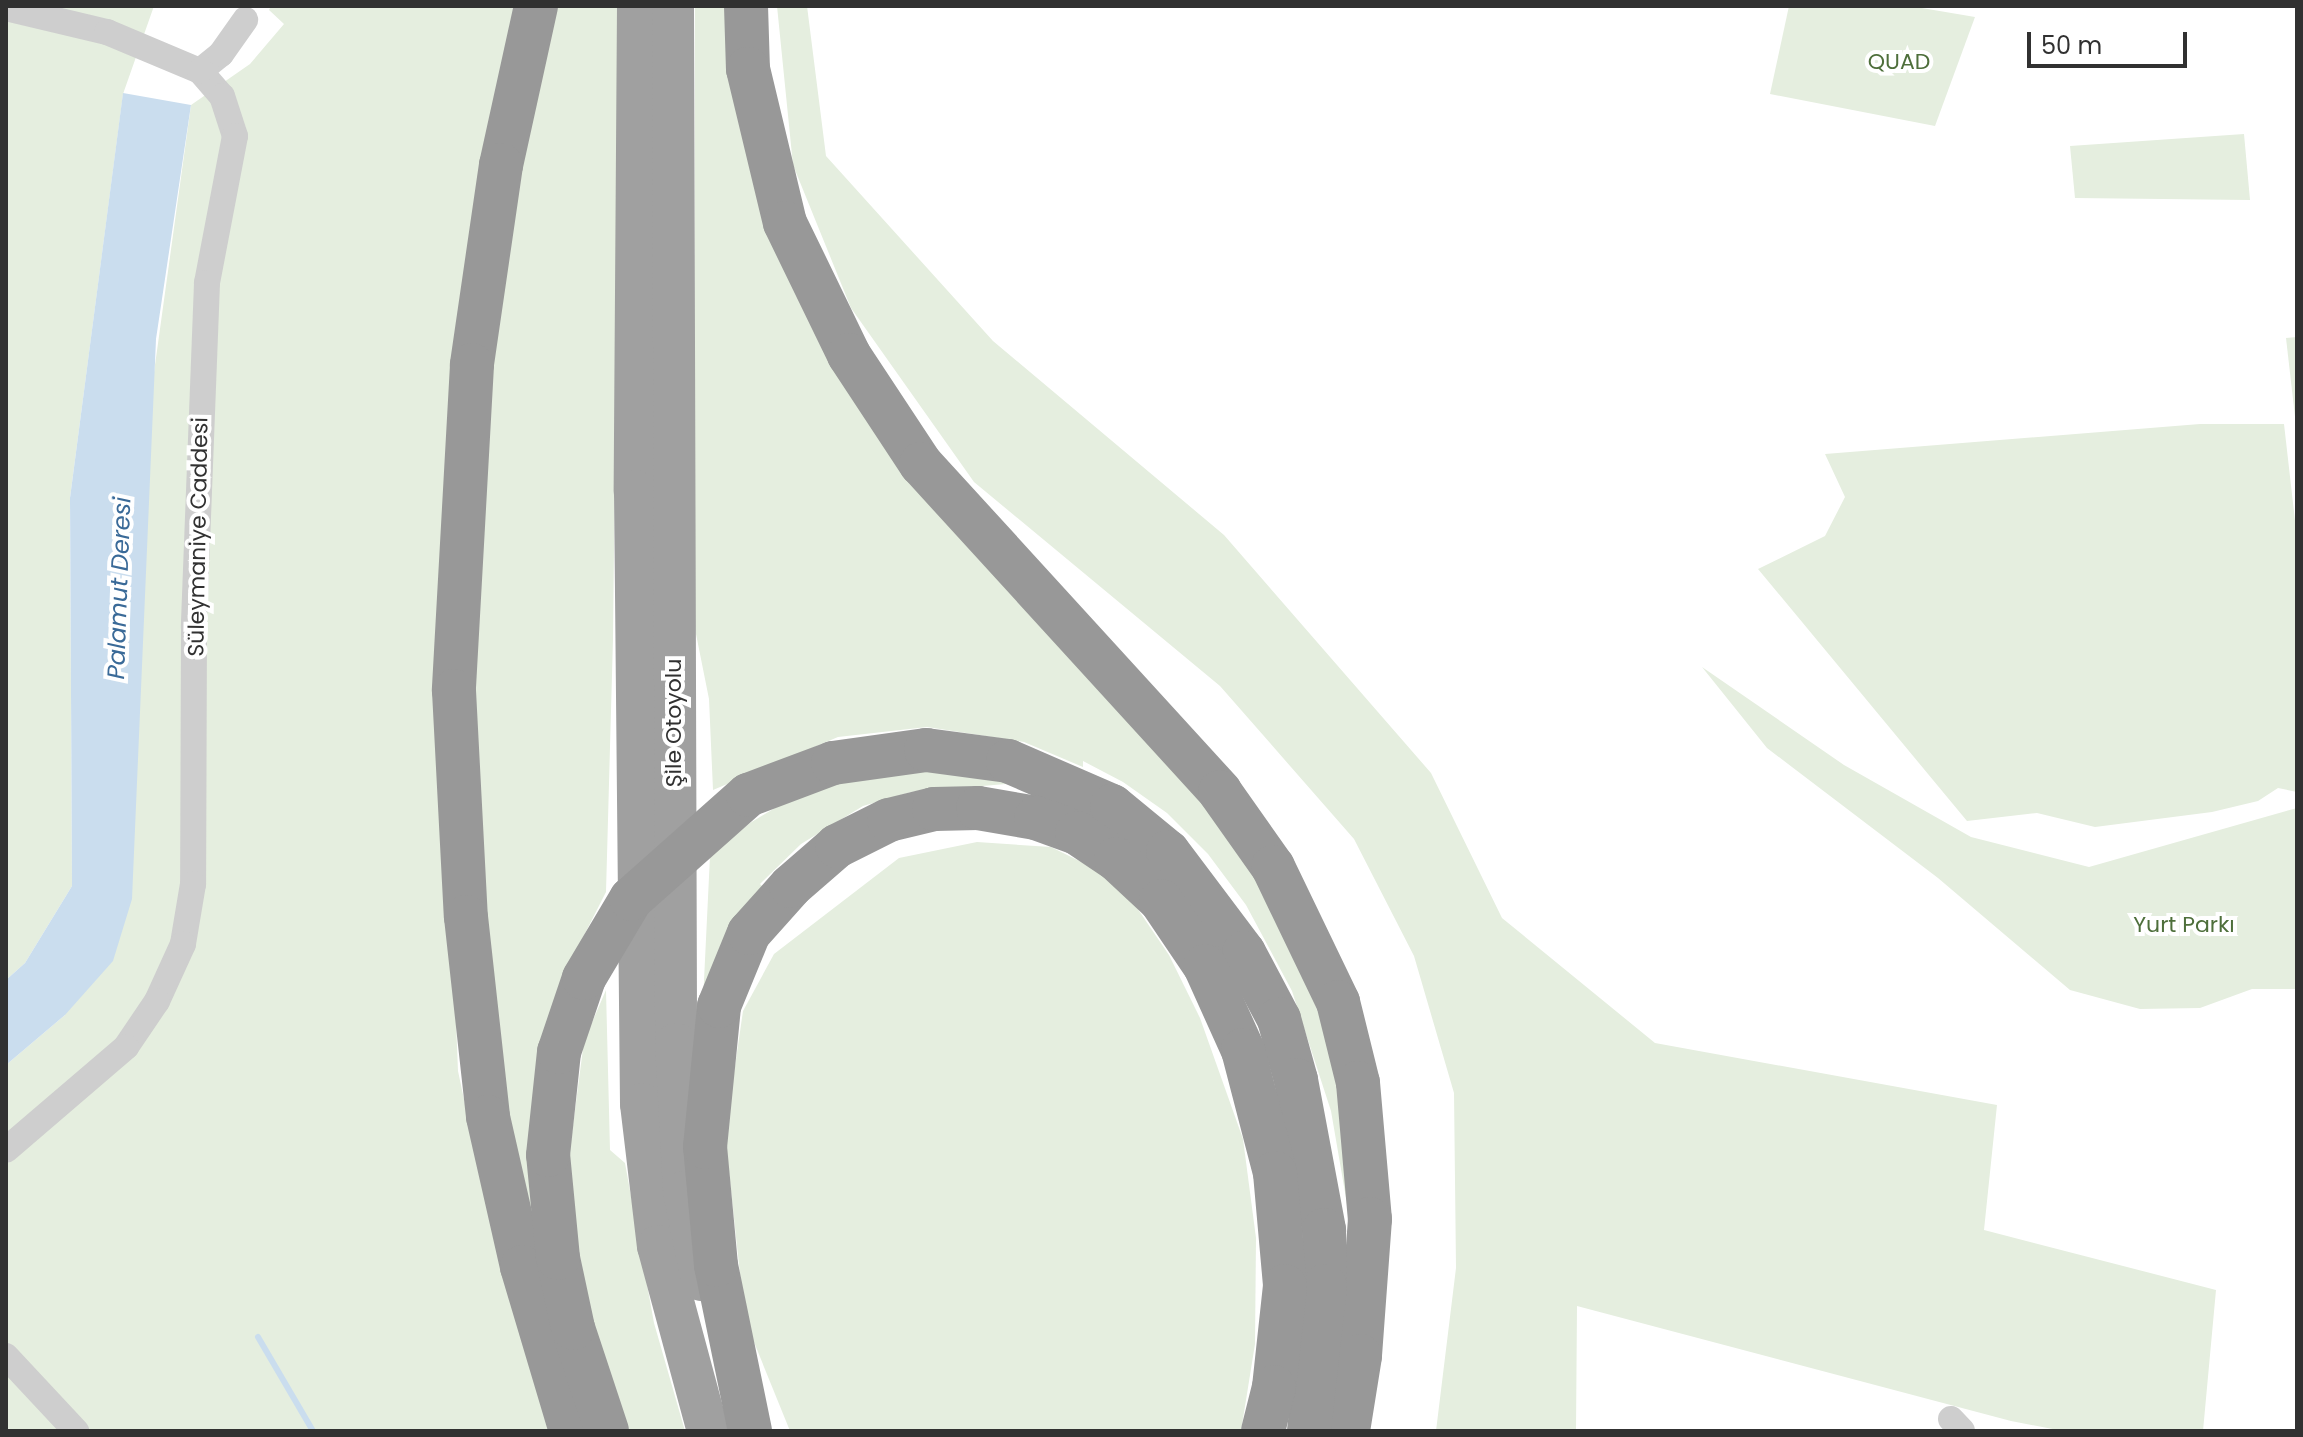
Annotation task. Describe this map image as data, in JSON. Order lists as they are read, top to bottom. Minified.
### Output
{"streets":{"highway":["Şile Otoyolu"],"street":["Süleymaniye Caddesi"]},"water":["Palamut Deresi"],"parks":["QUAD","Yurt Parkı"],"scale_bar":"50 m"}
